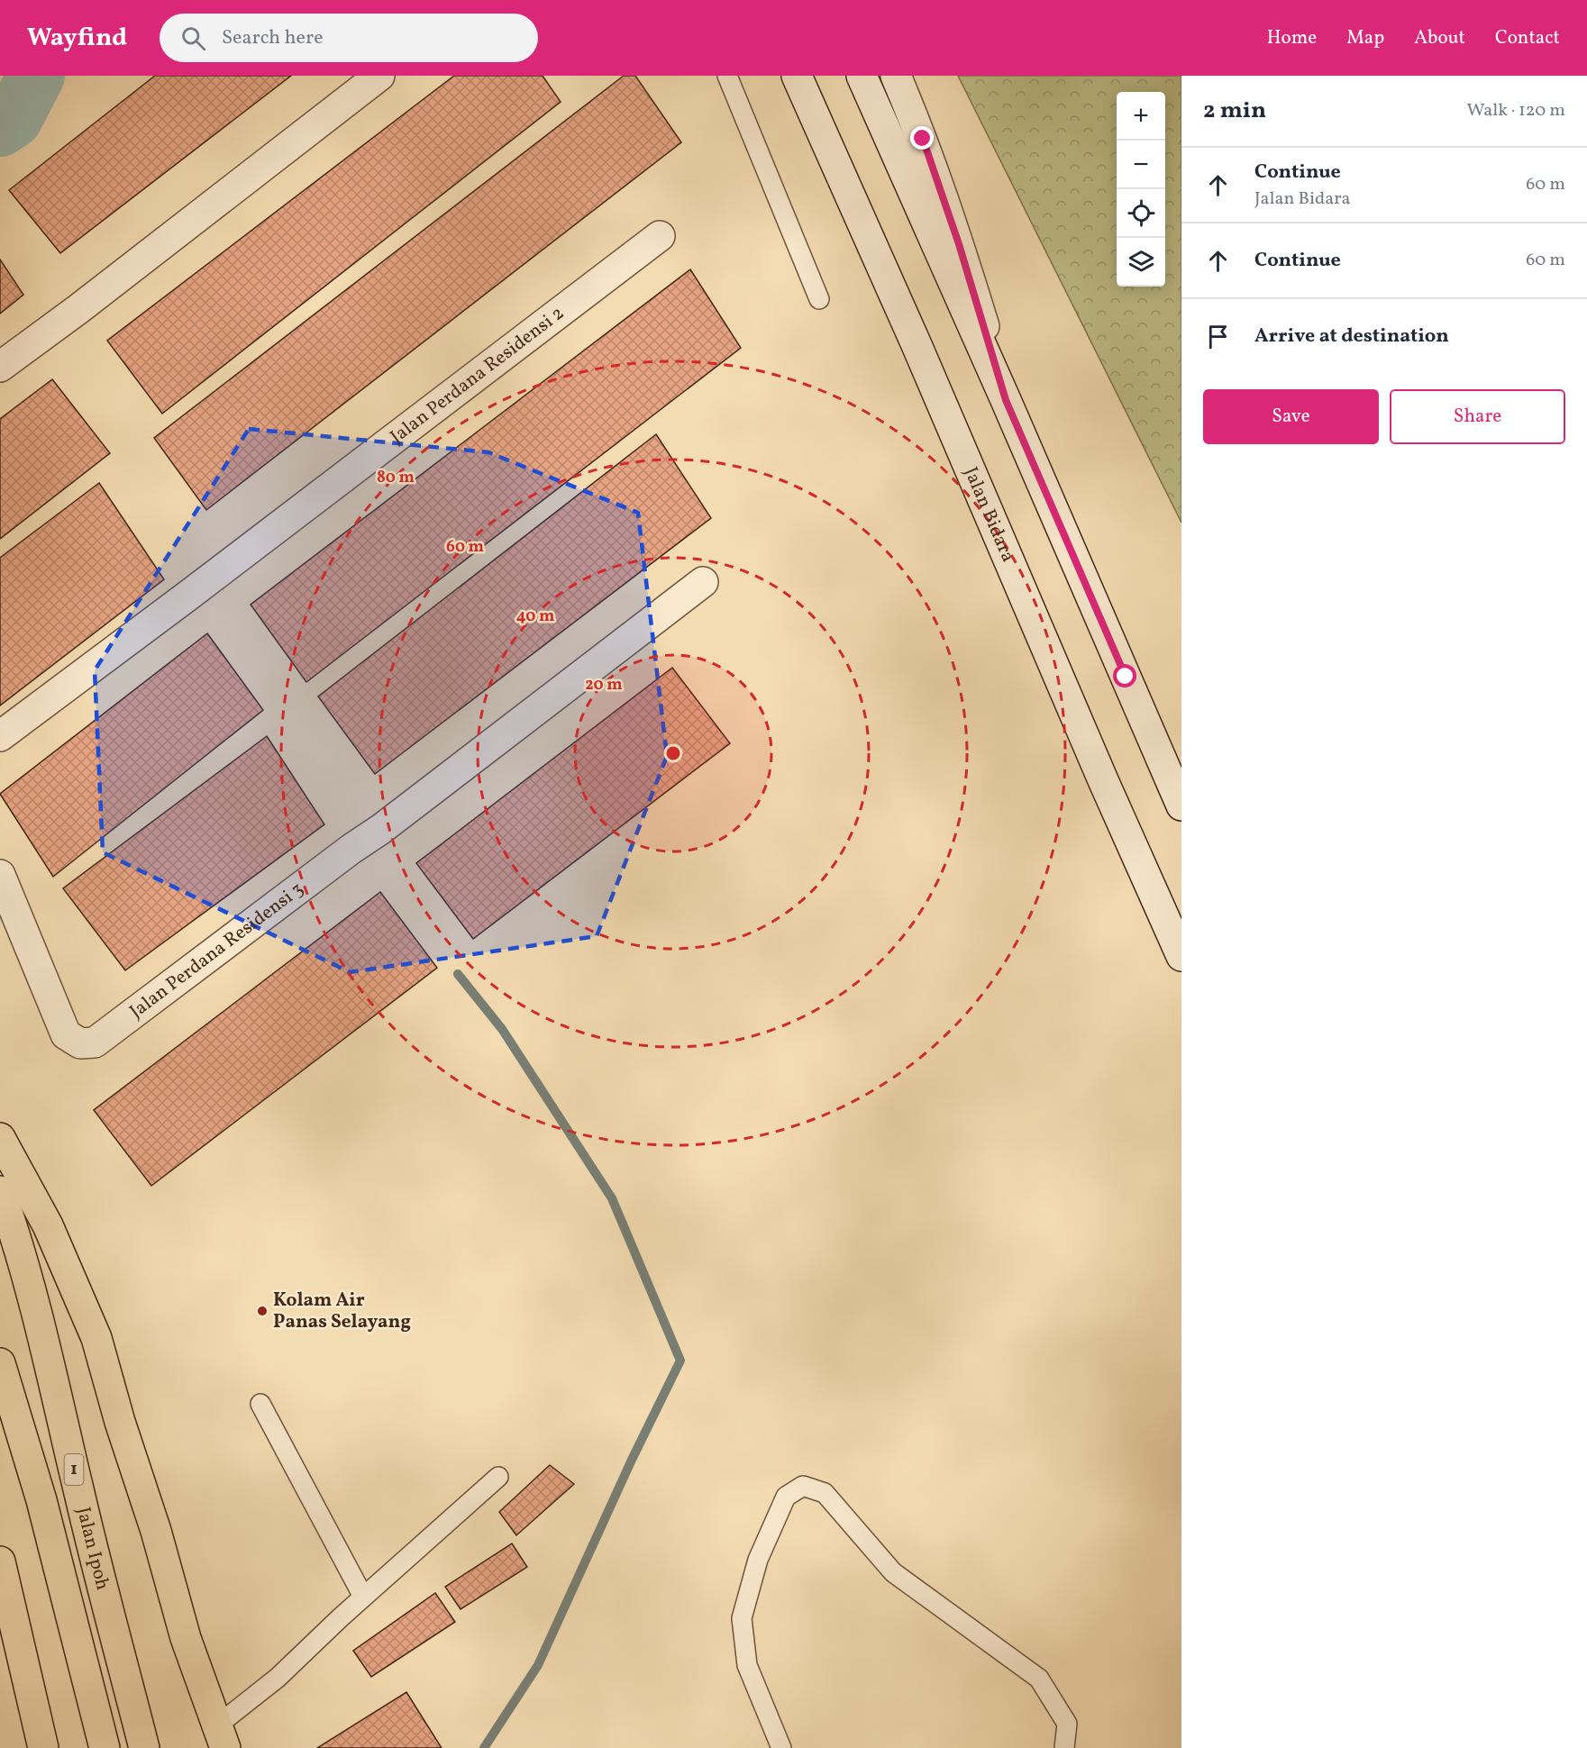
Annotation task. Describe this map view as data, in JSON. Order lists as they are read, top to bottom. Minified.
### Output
{"streets":{"highway":["1","Jalan Ipoh"],"street":["Jalan Perdana Residensi 2","Jalan Bidara","Jalan Perdana Residensi 3"]},"places":["Kolam Air Panas Selayang"],"page":{"header":"Wayfind","search":"Search here","nav":["Home","Map","About","Contact"],"heading":["2 min","Walk · 120 m"],"map_buttons":["+","−"],"list":[["Continue","Jalan Bidara","60 m"],["Continue","60 m"],"Arrive at destination"],"buttons":["Save","Share"]},"rings":["80 m","60 m","40 m","20 m"]}
